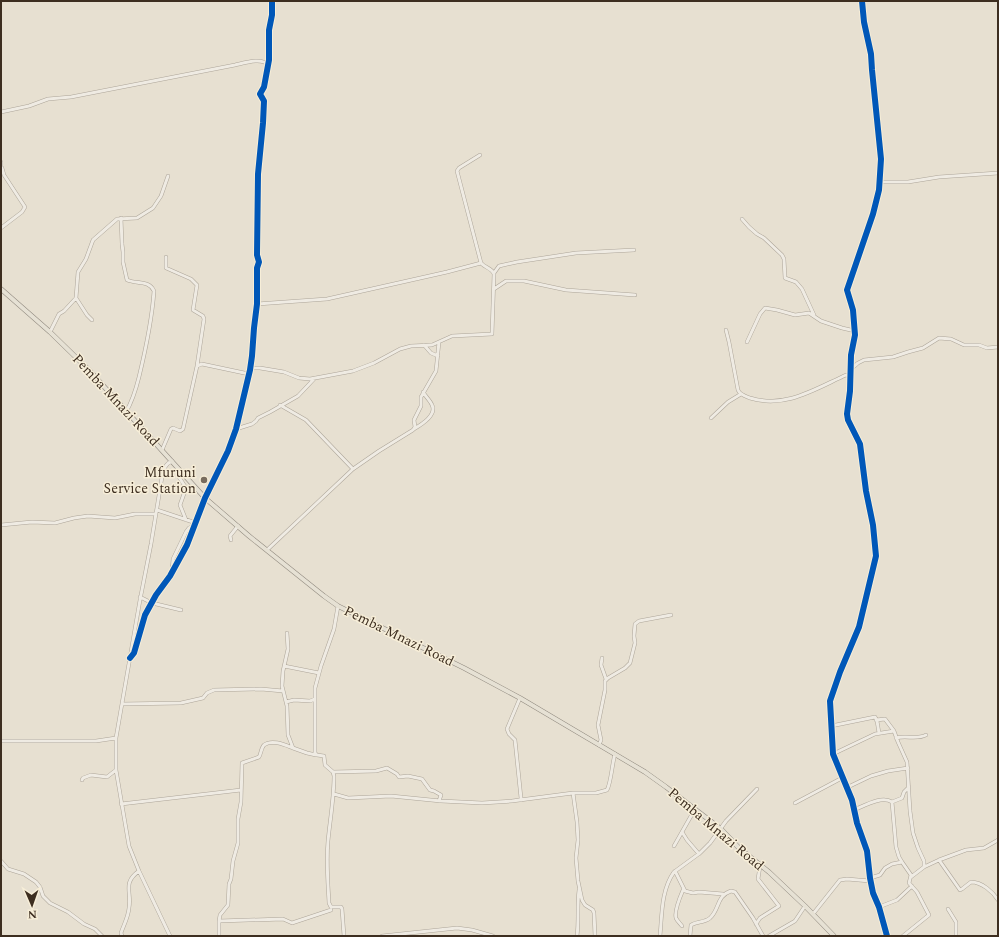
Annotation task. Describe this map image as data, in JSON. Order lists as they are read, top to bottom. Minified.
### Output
{"streets":{"main road":["Pemba Mnazi Road"]},"places":["Mfuruni Service Station"],"north":"bottom"}
